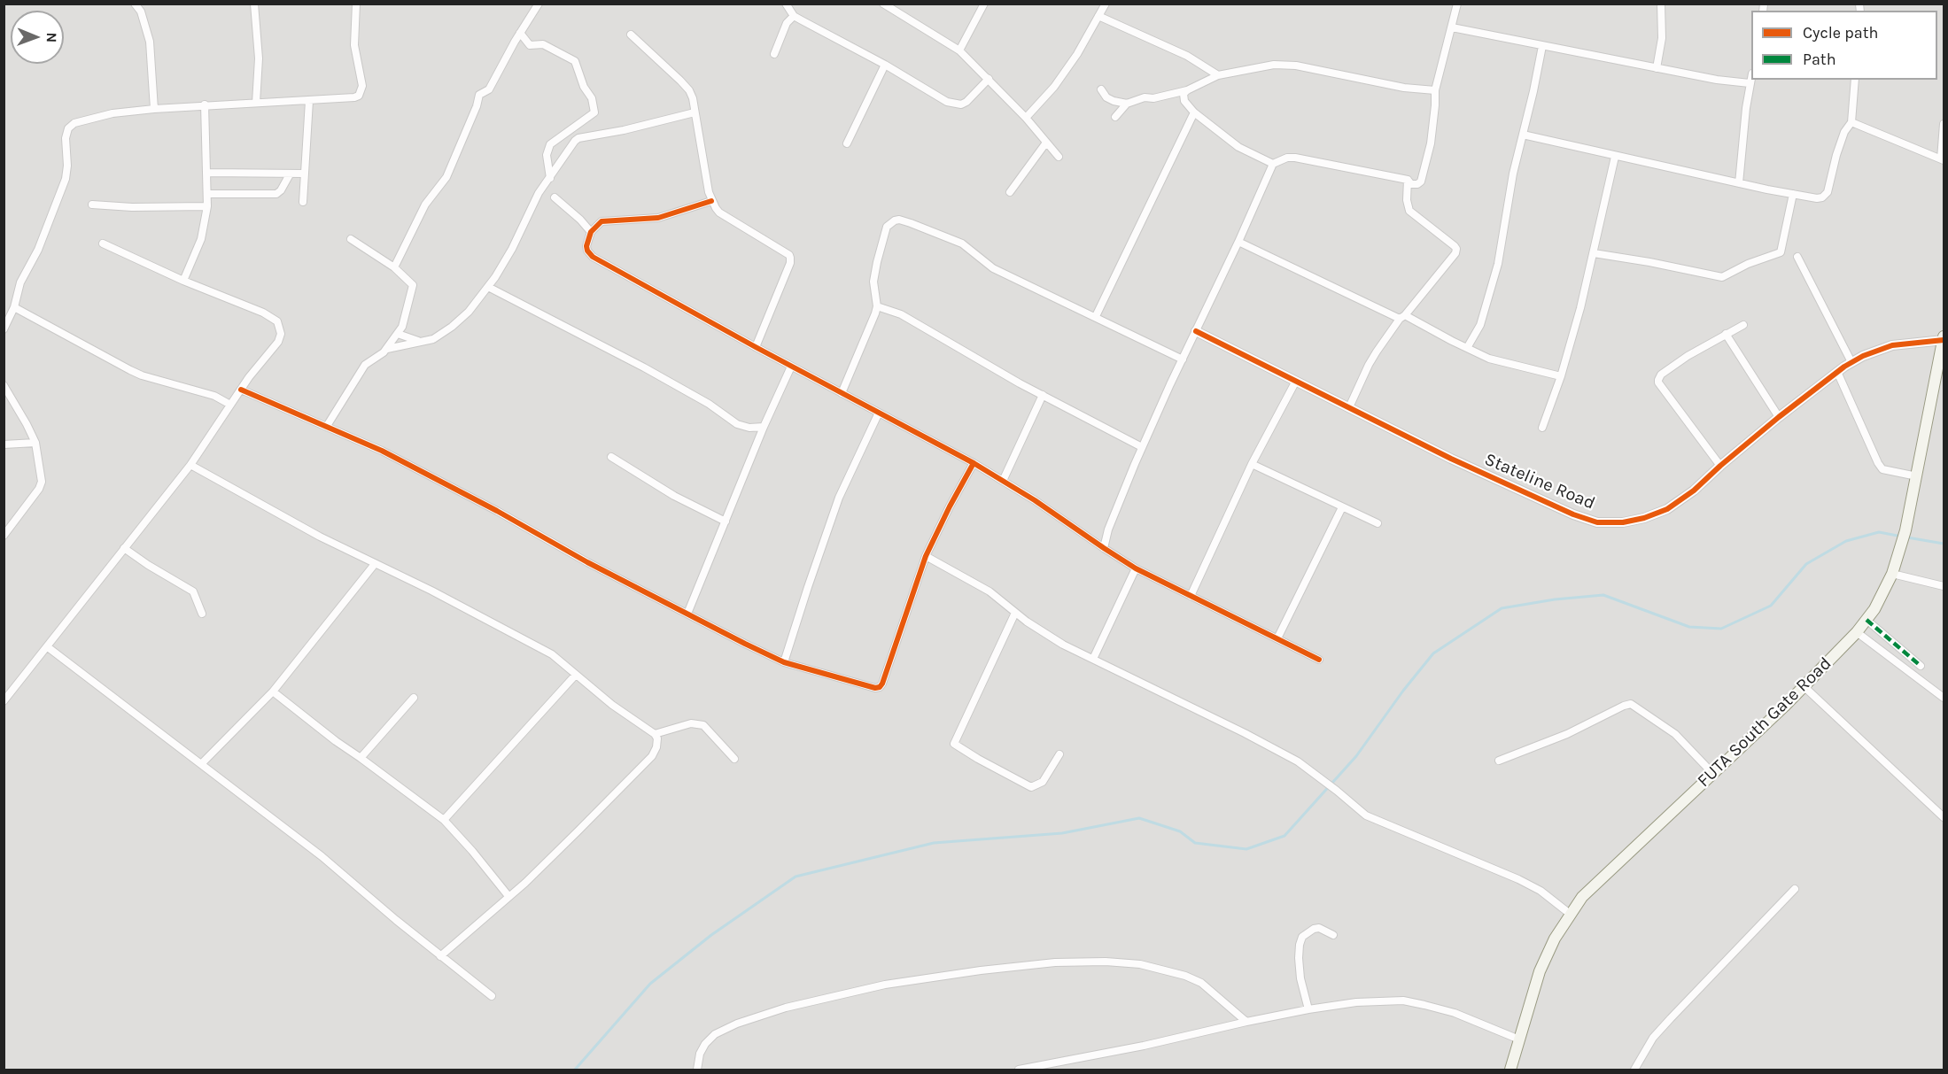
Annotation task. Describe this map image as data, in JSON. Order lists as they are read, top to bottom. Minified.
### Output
{"streets":{"main road":["FUTA South Gate Road"],"street":["Stateline Road"]},"crossings":[["Stateline Road","FUTA South Gate Road"]],"legend":["Cycle path","Path"],"north":"right"}
